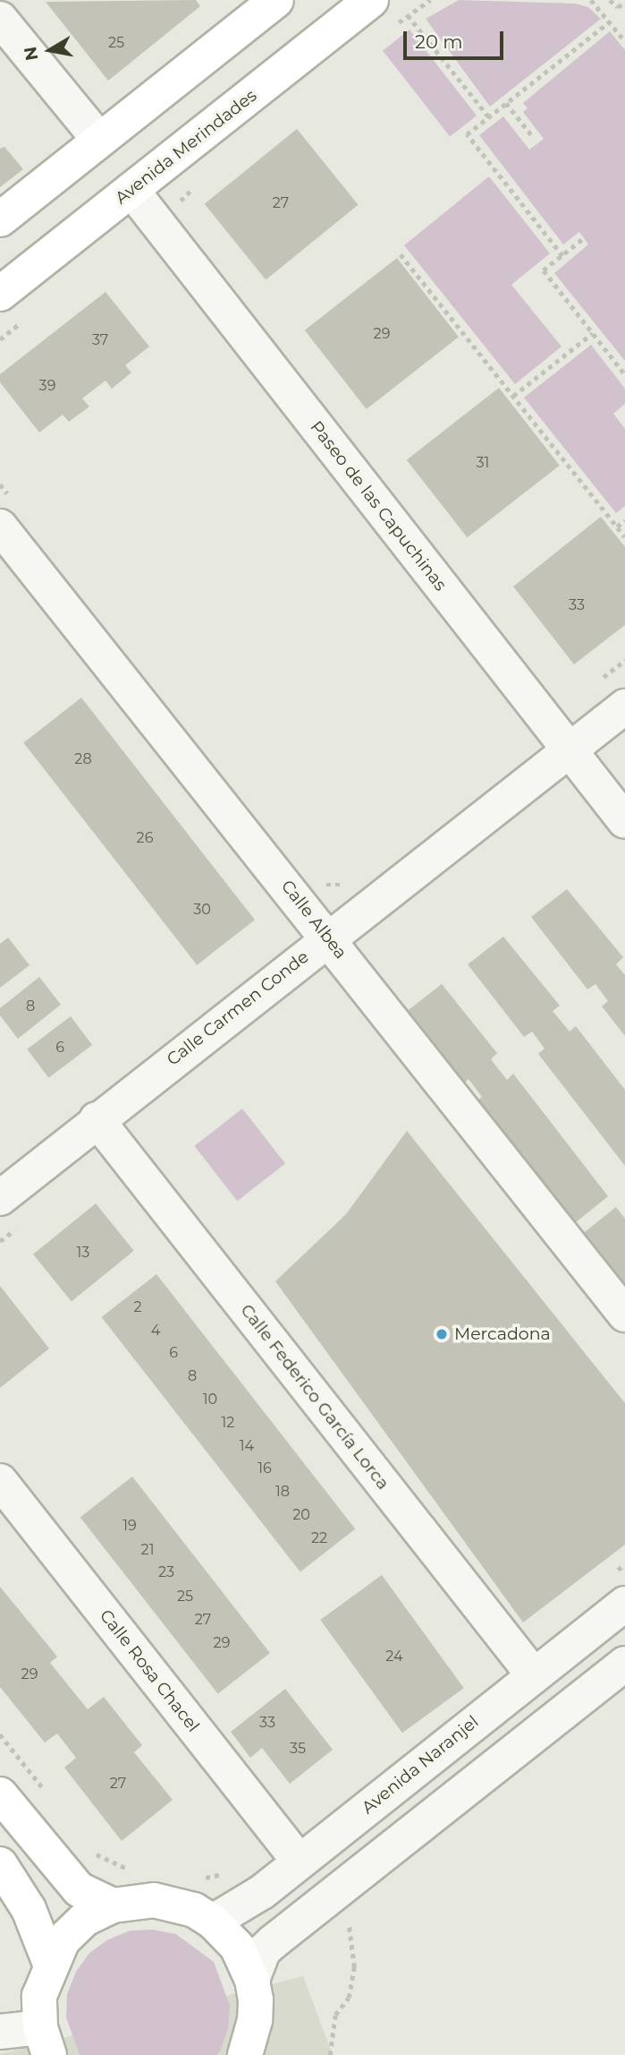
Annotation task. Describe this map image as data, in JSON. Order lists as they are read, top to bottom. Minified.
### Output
{"streets":{"main road":["Avenida Merindades"],"street":["Paseo de las Capuchinas","Calle Albea","Calle Carmen Conde","Calle Federico García Lorca","Calle Rosa Chacel","Avenida Naranjel"]},"crossings":[["Avenida Merindades","Paseo de las Capuchinas"],["Paseo de las Capuchinas","Calle Carmen Conde"],["Calle Albea","Calle Carmen Conde"],["Calle Carmen Conde","Calle Federico García Lorca"],["Calle Federico García Lorca","Avenida Naranjel"],["Calle Rosa Chacel","Avenida Naranjel"]],"places":["Mercadona"],"house_numbers":["25","27","29","37","39","31","33","28","26","30","8","6","13","2","4","6","8","10","12","14","16","18","20","19","22","21","23","25","27","29","24","29","33","35","27"],"scale_bar":"20 m","north":"left"}
